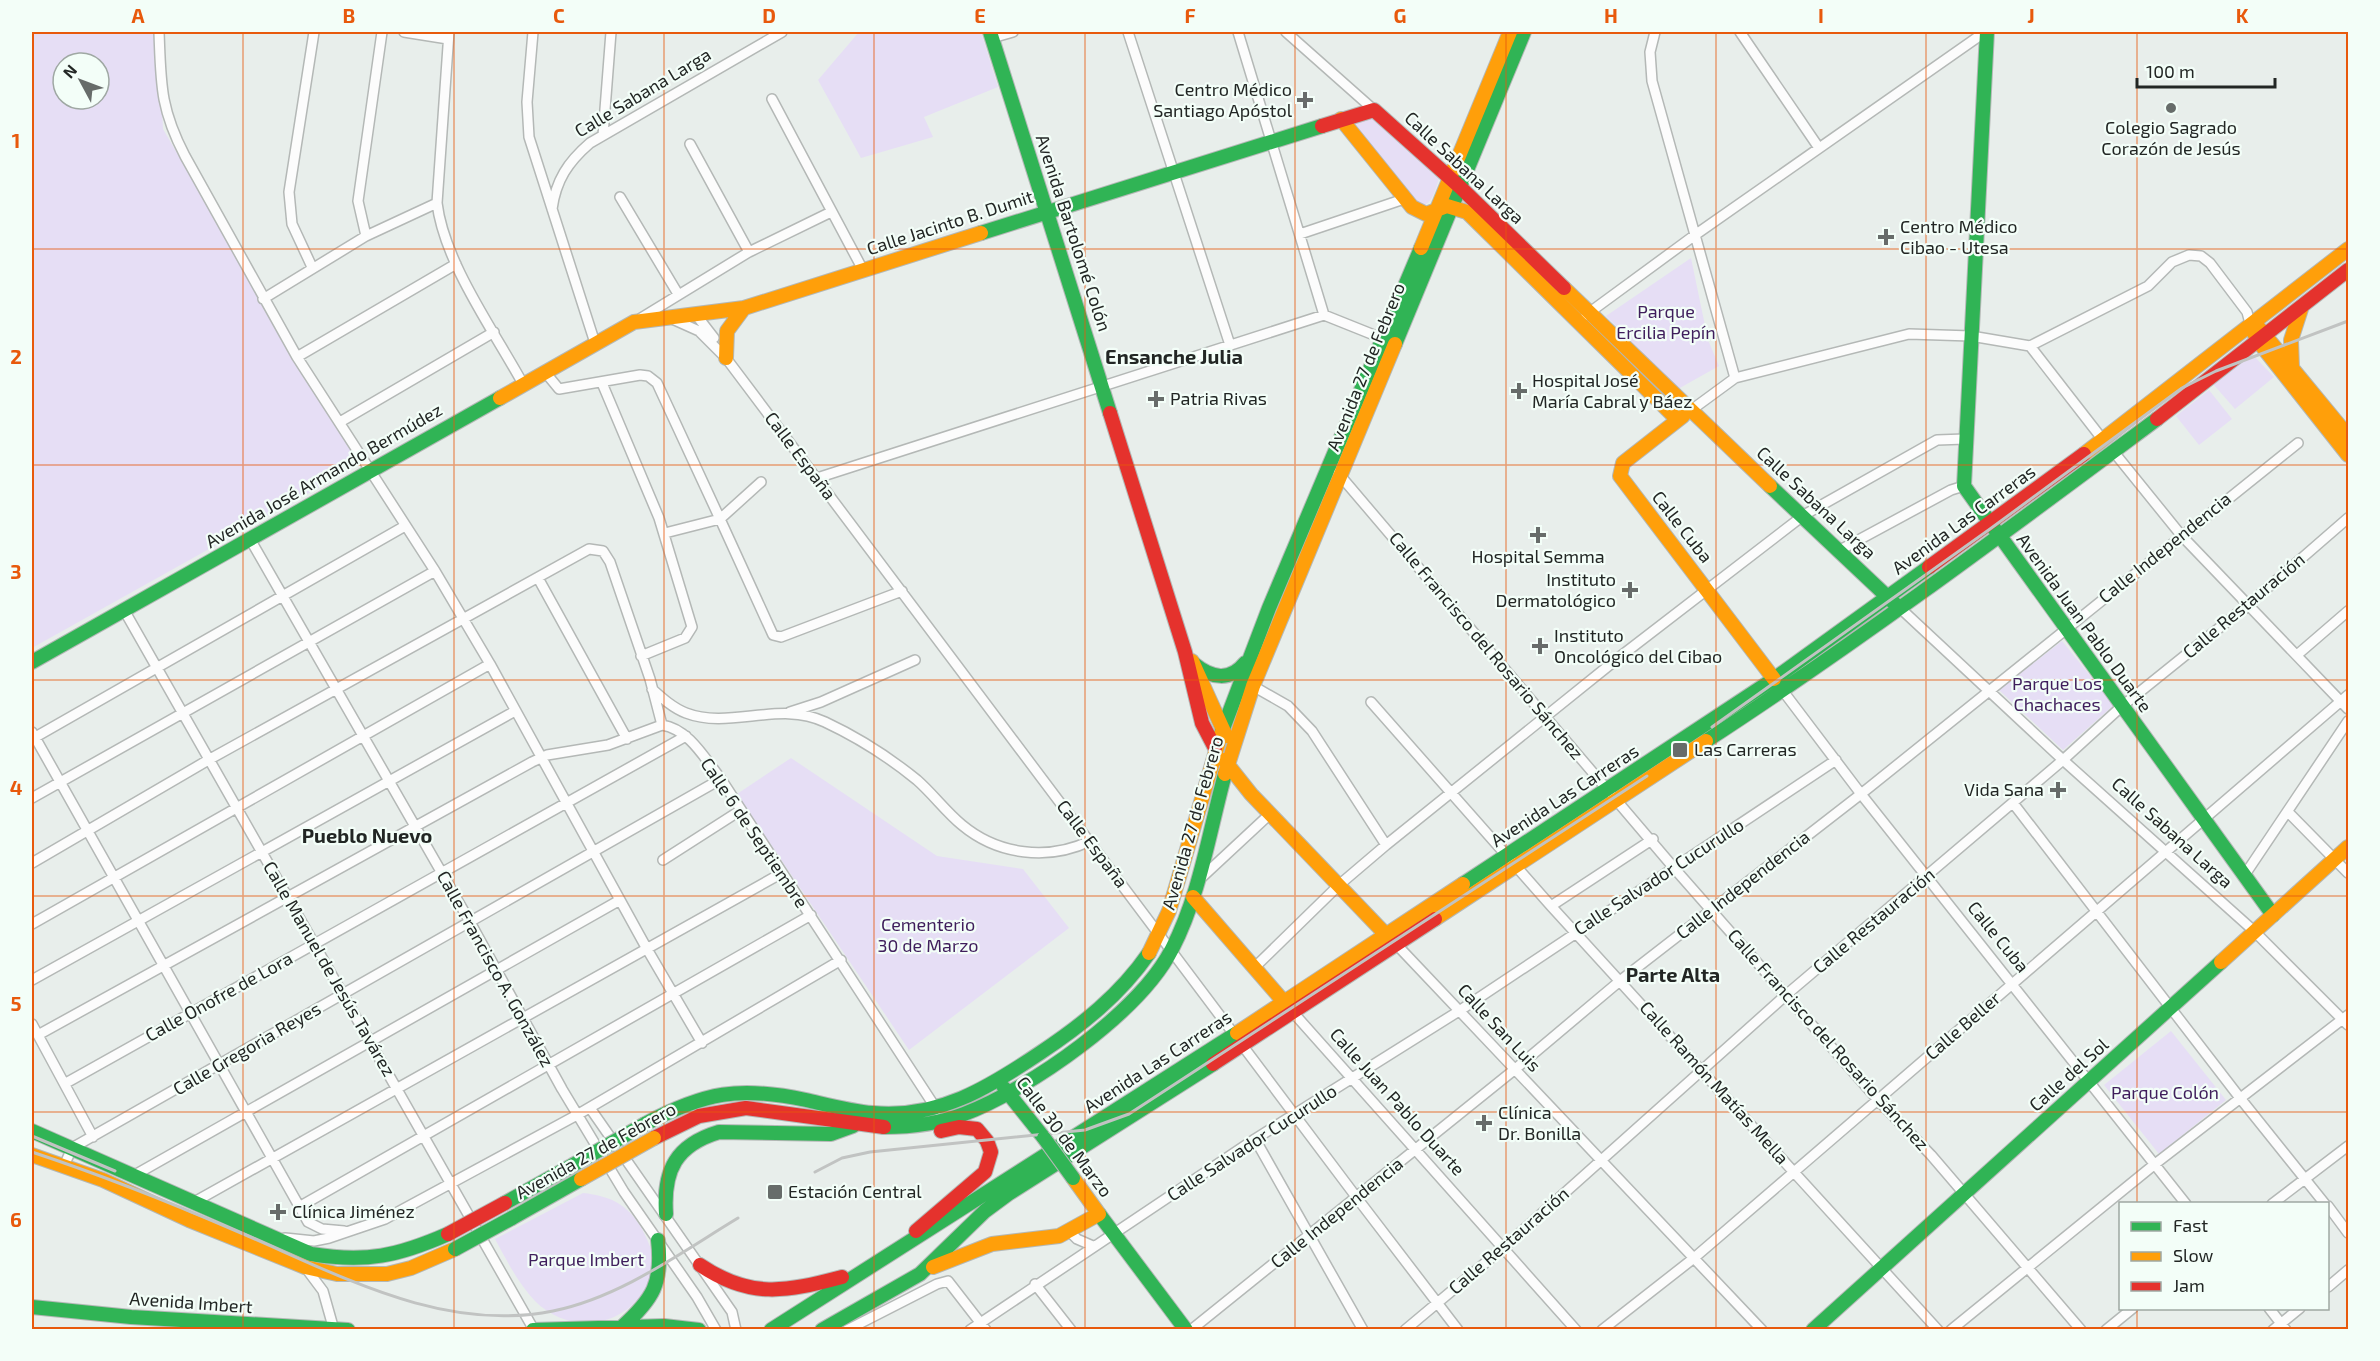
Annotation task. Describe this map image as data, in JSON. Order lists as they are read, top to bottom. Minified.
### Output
{"streets":{"main road":["Calle Sabana Larga","Calle Jacinto B. Dumit","Avenida Bartolomé Colón","Avenida 27 de Febrero","Avenida José Armando Bermúdez","Avenida Las Carreras","Calle Cuba","Avenida Juan Pablo Duarte","Calle San Luis","Calle del Sol","Calle Juan Pablo Duarte","Calle 30 de Marzo","Avenida Imbert"],"street":["Calle España","Calle Independencia","Calle Restauración","Calle Francisco del Rosario Sánchez","Calle 6 de Septiembre","Calle Salvador Cucurullo","Calle Manuel de Jesús Tavárez","Calle Francisco A. González","Calle Onofre de Lora","Calle Beller","Calle Gregoria Reyes","Calle Ramón Matías Mella"]},"crossings":[["Calle Sabana Larga","Calle Jacinto B. Dumit"],["Calle Sabana Larga","Avenida 27 de Febrero"],["Calle Sabana Larga","Avenida Las Carreras"],["Calle Sabana Larga","Calle Cuba"],["Calle Sabana Larga","Calle Independencia"],["Calle Sabana Larga","Calle Restauración"],["Calle Sabana Larga","Calle Beller"],["Calle Sabana Larga","Calle del Sol"],["Calle Jacinto B. Dumit","Avenida Bartolomé Colón"],["Calle Jacinto B. Dumit","Avenida José Armando Bermúdez"],["Avenida Bartolomé Colón","Avenida 27 de Febrero"],["Avenida Bartolomé Colón","Calle San Luis"],["Avenida 27 de Febrero","Calle España"],["Avenida 27 de Febrero","Calle Francisco del Rosario Sánchez"],["Avenida 27 de Febrero","Calle 6 de Septiembre"],["Avenida 27 de Febrero","Calle San Luis"],["Avenida 27 de Febrero","Calle Gregoria Reyes"],["Avenida 27 de Febrero","Calle Juan Pablo Duarte"],["Avenida 27 de Febrero","Calle 30 de Marzo"],["Calle España","Avenida José Armando Bermúdez"],["Calle España","Avenida Las Carreras"],["Calle España","Calle Independencia"],["Calle España","Calle Restauración"],["Calle España","Calle Salvador Cucurullo"],["Avenida José Armando Bermúdez","Calle Manuel de Jesús Tavárez"],["Avenida José Armando Bermúdez","Calle Francisco A. González"],["Avenida Las Carreras","Calle Cuba"],["Avenida Las Carreras","Avenida Juan Pablo Duarte"],["Avenida Las Carreras","Calle Francisco del Rosario Sánchez"],["Avenida Las Carreras","Calle San Luis"],["Avenida Las Carreras","Calle Ramón Matías Mella"],["Avenida Las Carreras","Calle Juan Pablo Duarte"],["Avenida Las Carreras","Calle 30 de Marzo"],["Calle Cuba","Calle Independencia"],["Calle Cuba","Calle Restauración"],["Calle Cuba","Calle Salvador Cucurullo"],["Calle Cuba","Calle Beller"],["Calle Cuba","Calle del Sol"],["Calle Independencia","Avenida Juan Pablo Duarte"],["Calle Independencia","Calle Francisco del Rosario Sánchez"],["Calle Independencia","Calle San Luis"],["Calle Independencia","Calle Ramón Matías Mella"],["Calle Independencia","Calle Juan Pablo Duarte"],["Calle Restauración","Avenida Juan Pablo Duarte"],["Calle Restauración","Calle Francisco del Rosario Sánchez"],["Calle Restauración","Calle San Luis"],["Calle Restauración","Calle Ramón Matías Mella"],["Calle Restauración","Calle Juan Pablo Duarte"],["Avenida Juan Pablo Duarte","Calle Beller"],["Avenida Juan Pablo Duarte","Calle del Sol"],["Calle Francisco del Rosario Sánchez","Calle Salvador Cucurullo"],["Calle Francisco del Rosario Sánchez","Calle Beller"],["Calle Francisco del Rosario Sánchez","Calle del Sol"],["Calle 6 de Septiembre","Calle Onofre de Lora"],["Calle 6 de Septiembre","Calle Gregoria Reyes"],["Calle Salvador Cucurullo","Calle San Luis"],["Calle Salvador Cucurullo","Calle Ramón Matías Mella"],["Calle Salvador Cucurullo","Calle Juan Pablo Duarte"],["Calle Salvador Cucurullo","Calle 30 de Marzo"],["Calle Manuel de Jesús Tavárez","Calle Onofre de Lora"],["Calle Manuel de Jesús Tavárez","Calle Gregoria Reyes"],["Calle Francisco A. González","Calle Onofre de Lora"],["Calle Francisco A. González","Calle Gregoria Reyes"],["Calle Beller","Calle San Luis"],["Calle Beller","Calle Ramón Matías Mella"],["Calle del Sol","Calle Ramón Matías Mella"]],"districts":["Ensanche Julia","Pueblo Nuevo","Parte Alta"],"parks":["Parque Ercilia Pepín","Parque Los Chachaces","Cementerio 30 de Marzo","Parque Colón","Parque Imbert"],"places":{"health":["Centro Médico Santiago Apóstol","Centro Médico Cibao - Utesa","Hospital José María Cabral y Báez","Patria Rivas","Hospital Semma","Instituto Dermatológico","Instituto Oncológico del Cibao","Vida Sana","Clínica Dr. Bonilla","Clínica Jiménez"],"other":["Colegio Sagrado Corazón de Jesús"],"transit":["Las Carreras","Estación Central"]},"legend":["Fast","Slow","Jam"],"scale_bar":"100 m","north":"top left","grid":{"columns":["A","B","C","D","E","F","G","H","I","J","K"],"rows":["1","2","3","4","5","6"]}}
